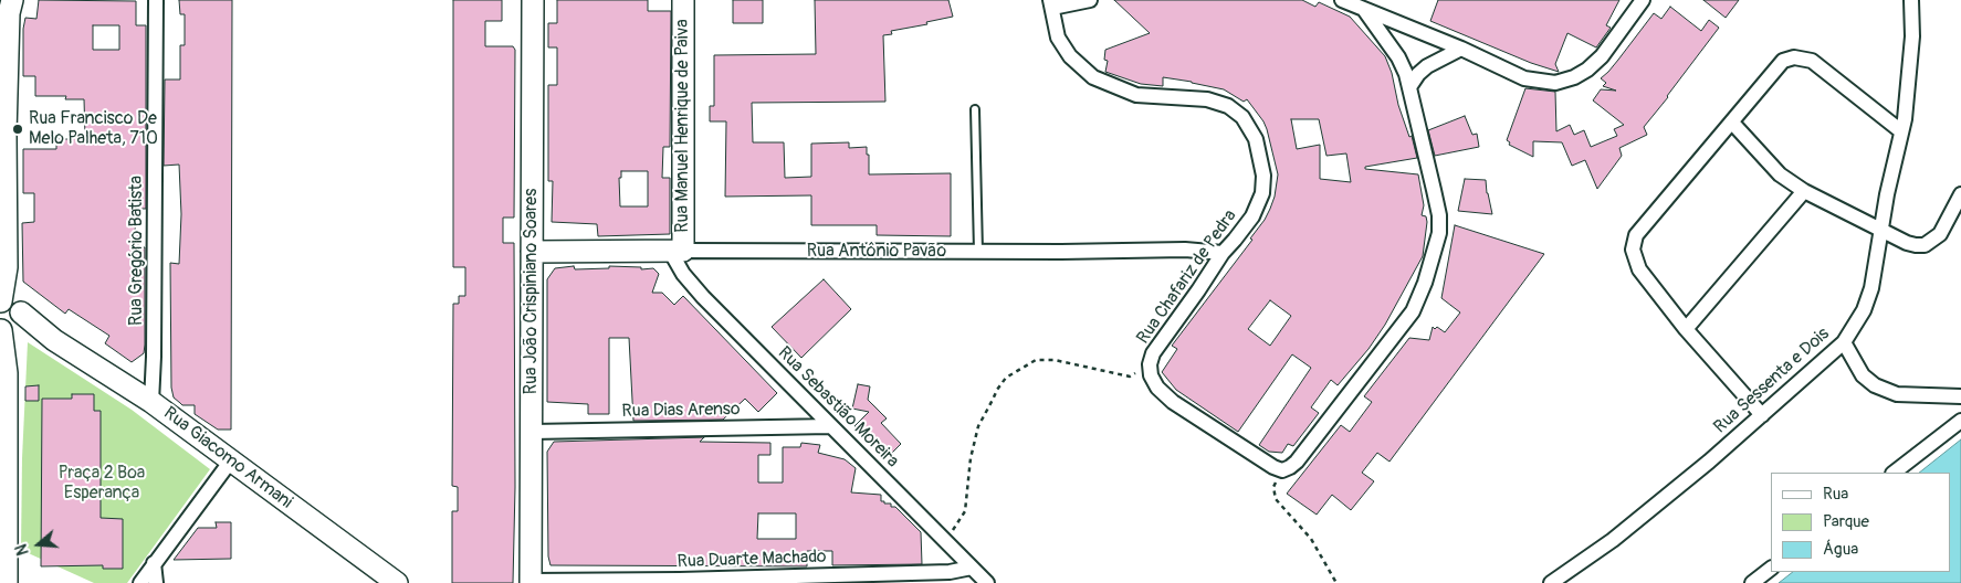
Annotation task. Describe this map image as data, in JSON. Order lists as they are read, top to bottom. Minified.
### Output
{"streets":{"street":["Rua Manuel Henrique de Paiva","Rua Gregório Batista","Rua Antônio Pavão","Rua Chafariz de Pedra","Rua João Crispiniano Soares","Rua Sessenta e Dois","Rua Sebastião Moreira","Rua Dias Arenso","Rua Giacomo Armani","Rua Duarte Machado"]},"crossings":[["Rua Manuel Henrique de Paiva","Rua Antônio Pavão"],["Rua Manuel Henrique de Paiva","Rua Sebastião Moreira"],["Rua Gregório Batista","Rua Giacomo Armani"],["Rua Antônio Pavão","Rua Chafariz de Pedra"],["Rua Antônio Pavão","Rua João Crispiniano Soares"],["Rua Antônio Pavão","Rua Sebastião Moreira"],["Rua João Crispiniano Soares","Rua Dias Arenso"],["Rua João Crispiniano Soares","Rua Duarte Machado"],["Rua Sebastião Moreira","Rua Dias Arenso"],["Rua Sebastião Moreira","Rua Duarte Machado"]],"parks":["Praça 2 Boa Esperança"],"places":["Rua Francisco De Melo Palheta, 710"],"legend":["Rua","Parque","Água"],"north":"left"}
